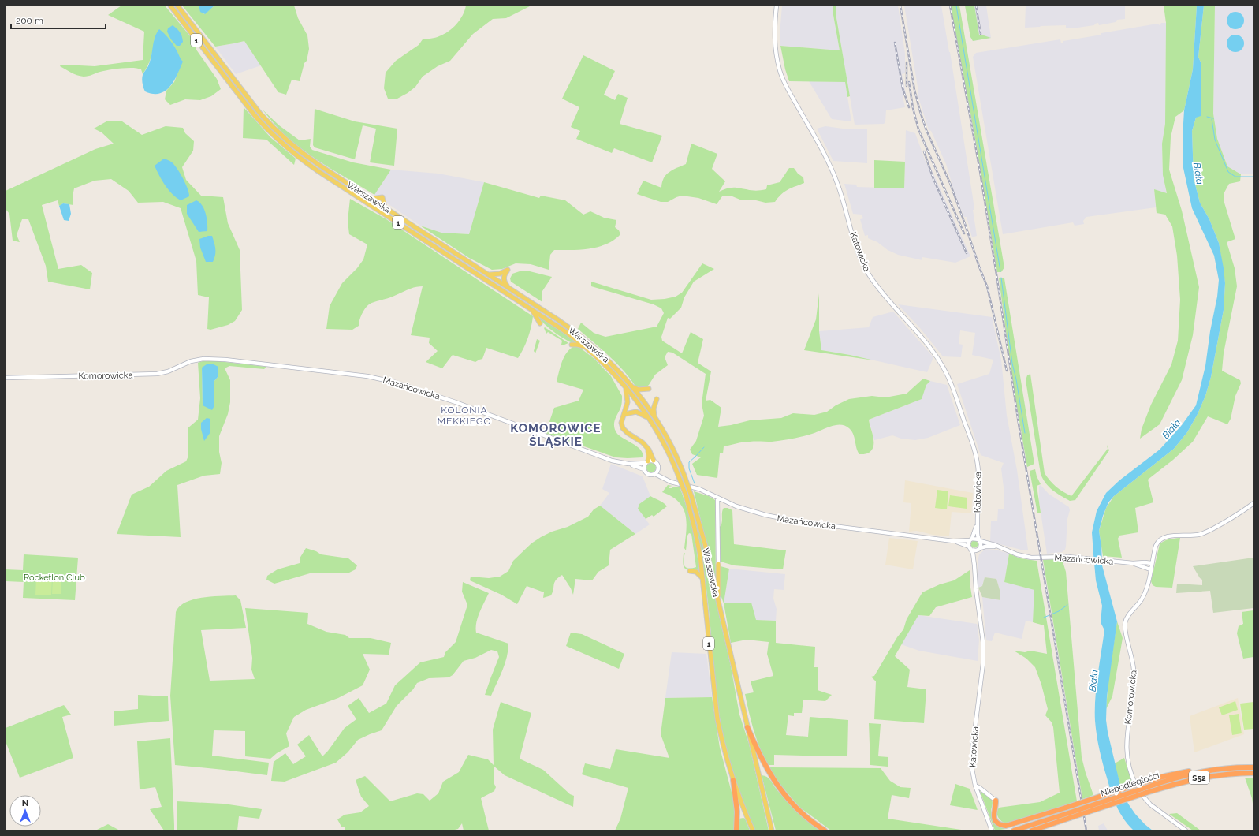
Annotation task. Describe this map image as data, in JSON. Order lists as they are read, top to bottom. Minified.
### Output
{"streets":{"highway":["S52","Niepodległości"],"main road":["1","Warszawska"],"street":["Katowicka","Komorowicka","Mazańcowicka"]},"crossings":[["Katowicka","Mazańcowicka"],["Komorowicka","Mazańcowicka"]],"districts":["KOLONIA MEKKIEGO","KOMOROWICE ŚLĄSKIE"],"water":["Biała"],"parks":["Rocketlon Club"],"scale_bar":"200 m","north":"top"}
